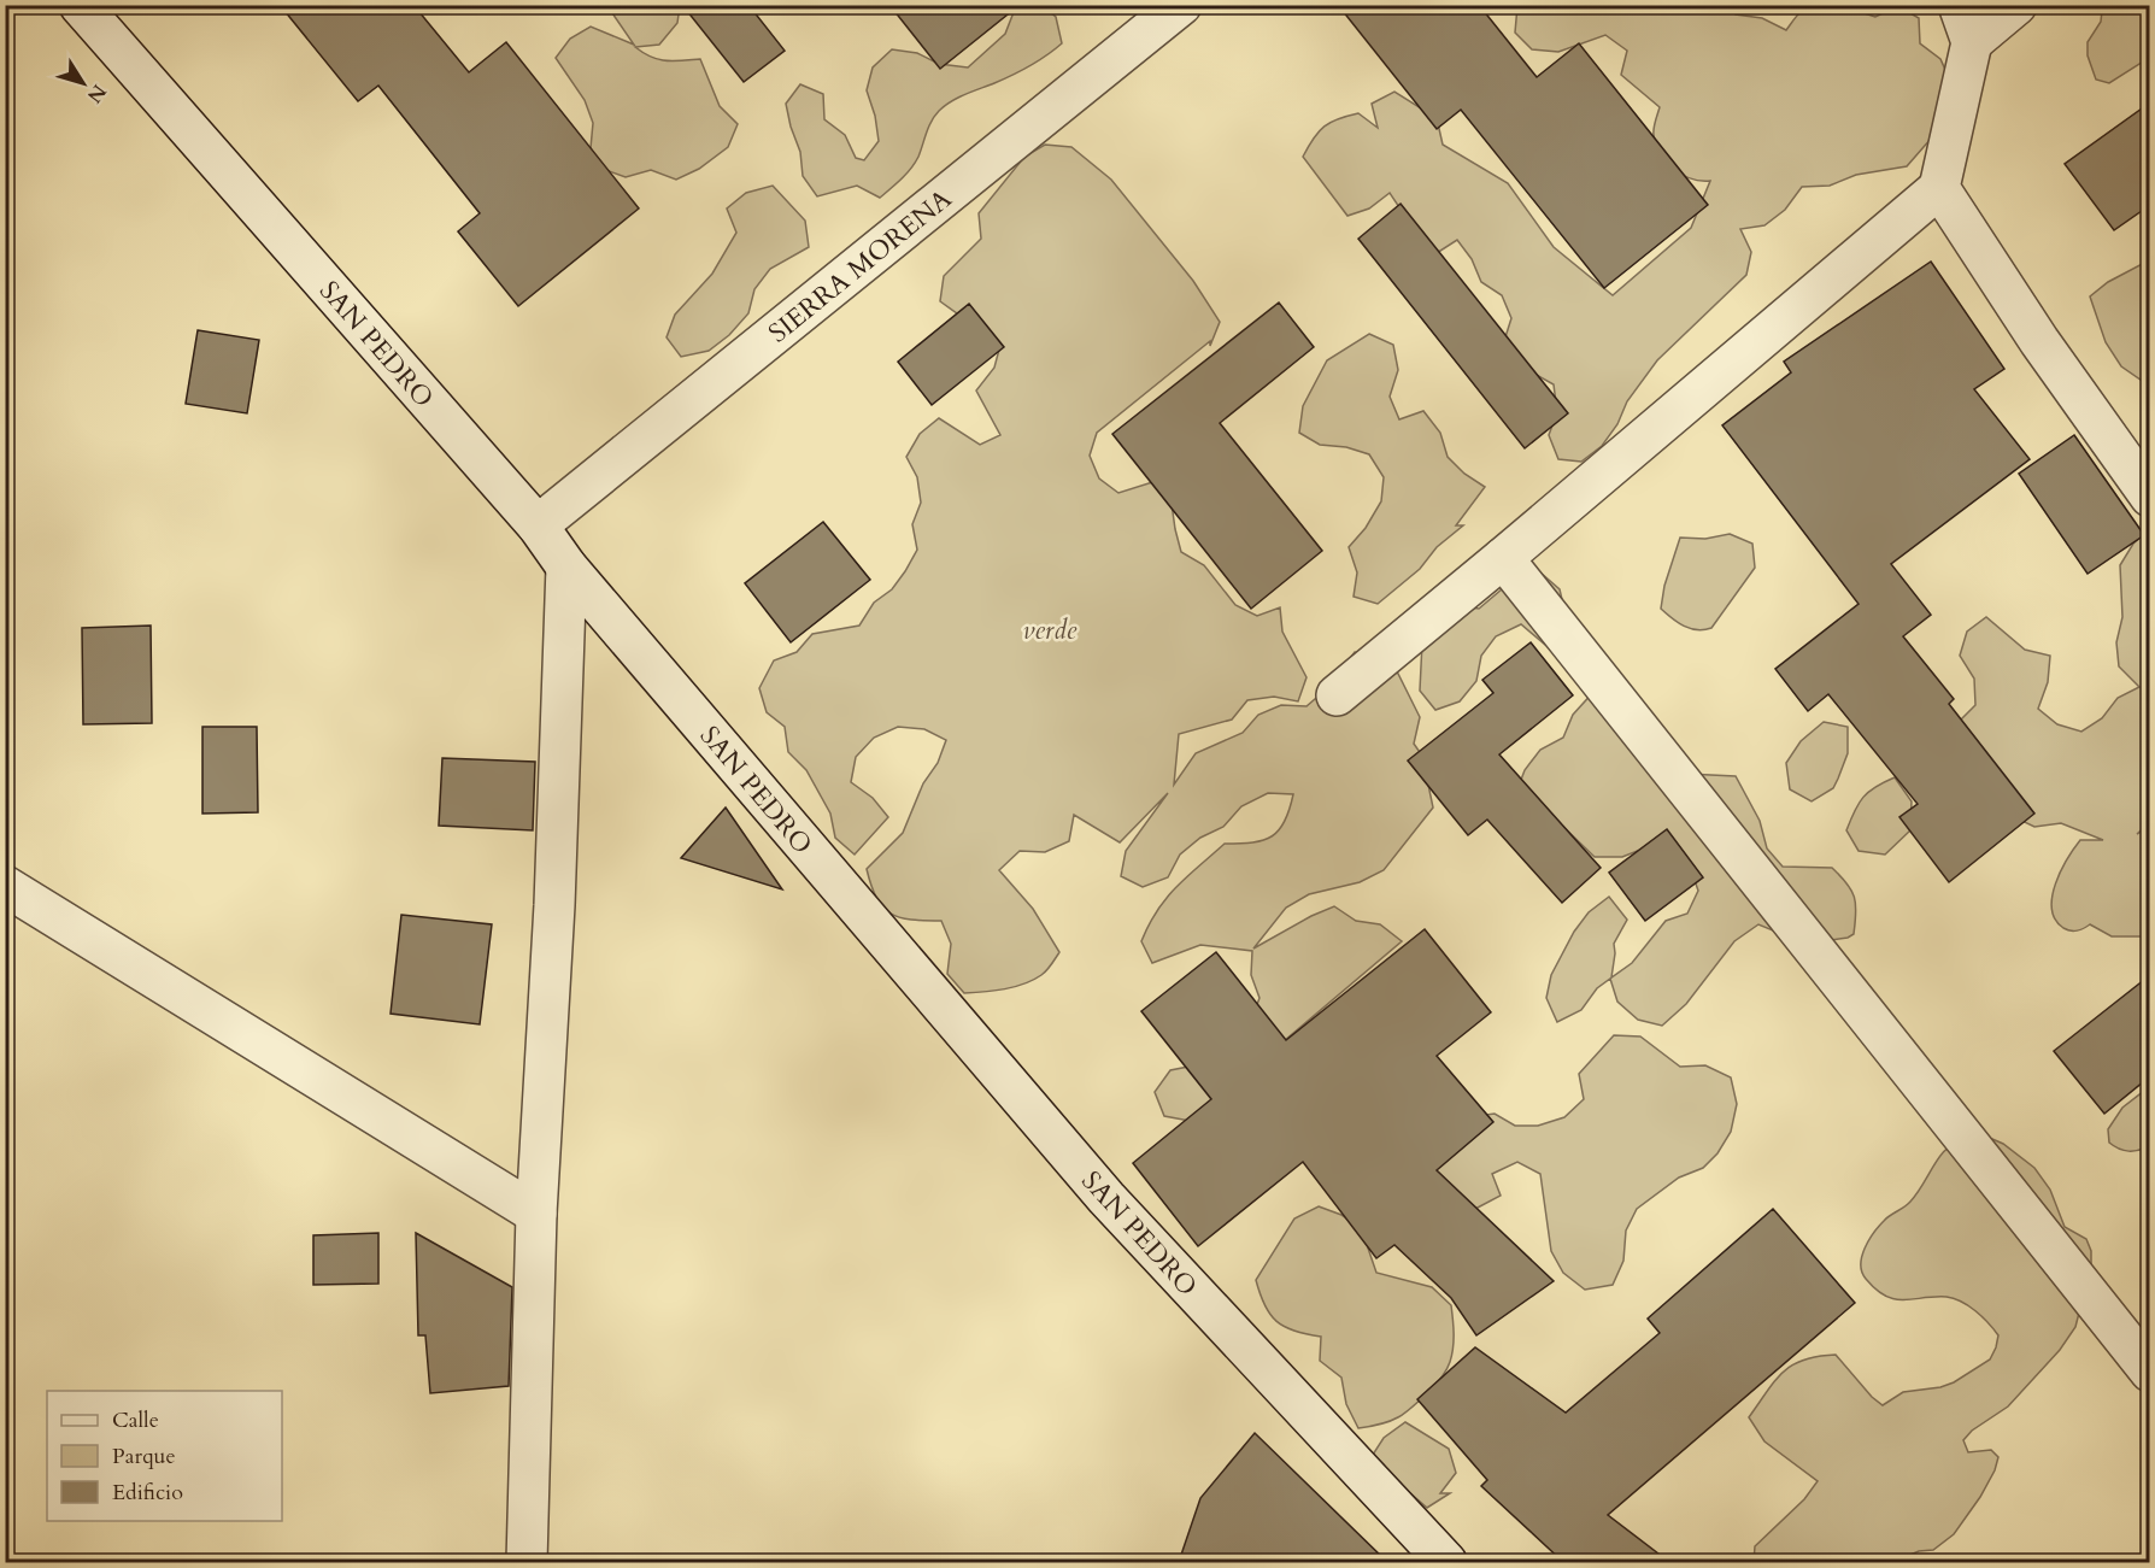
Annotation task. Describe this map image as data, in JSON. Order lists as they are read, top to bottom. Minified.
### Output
{"streets":{"street":["SIERRA MORENA","SAN PEDRO"]},"crossings":[["SIERRA MORENA","SAN PEDRO"]],"parks":["verde"],"legend":["Calle","Parque","Edificio"],"north":"bottom right"}
